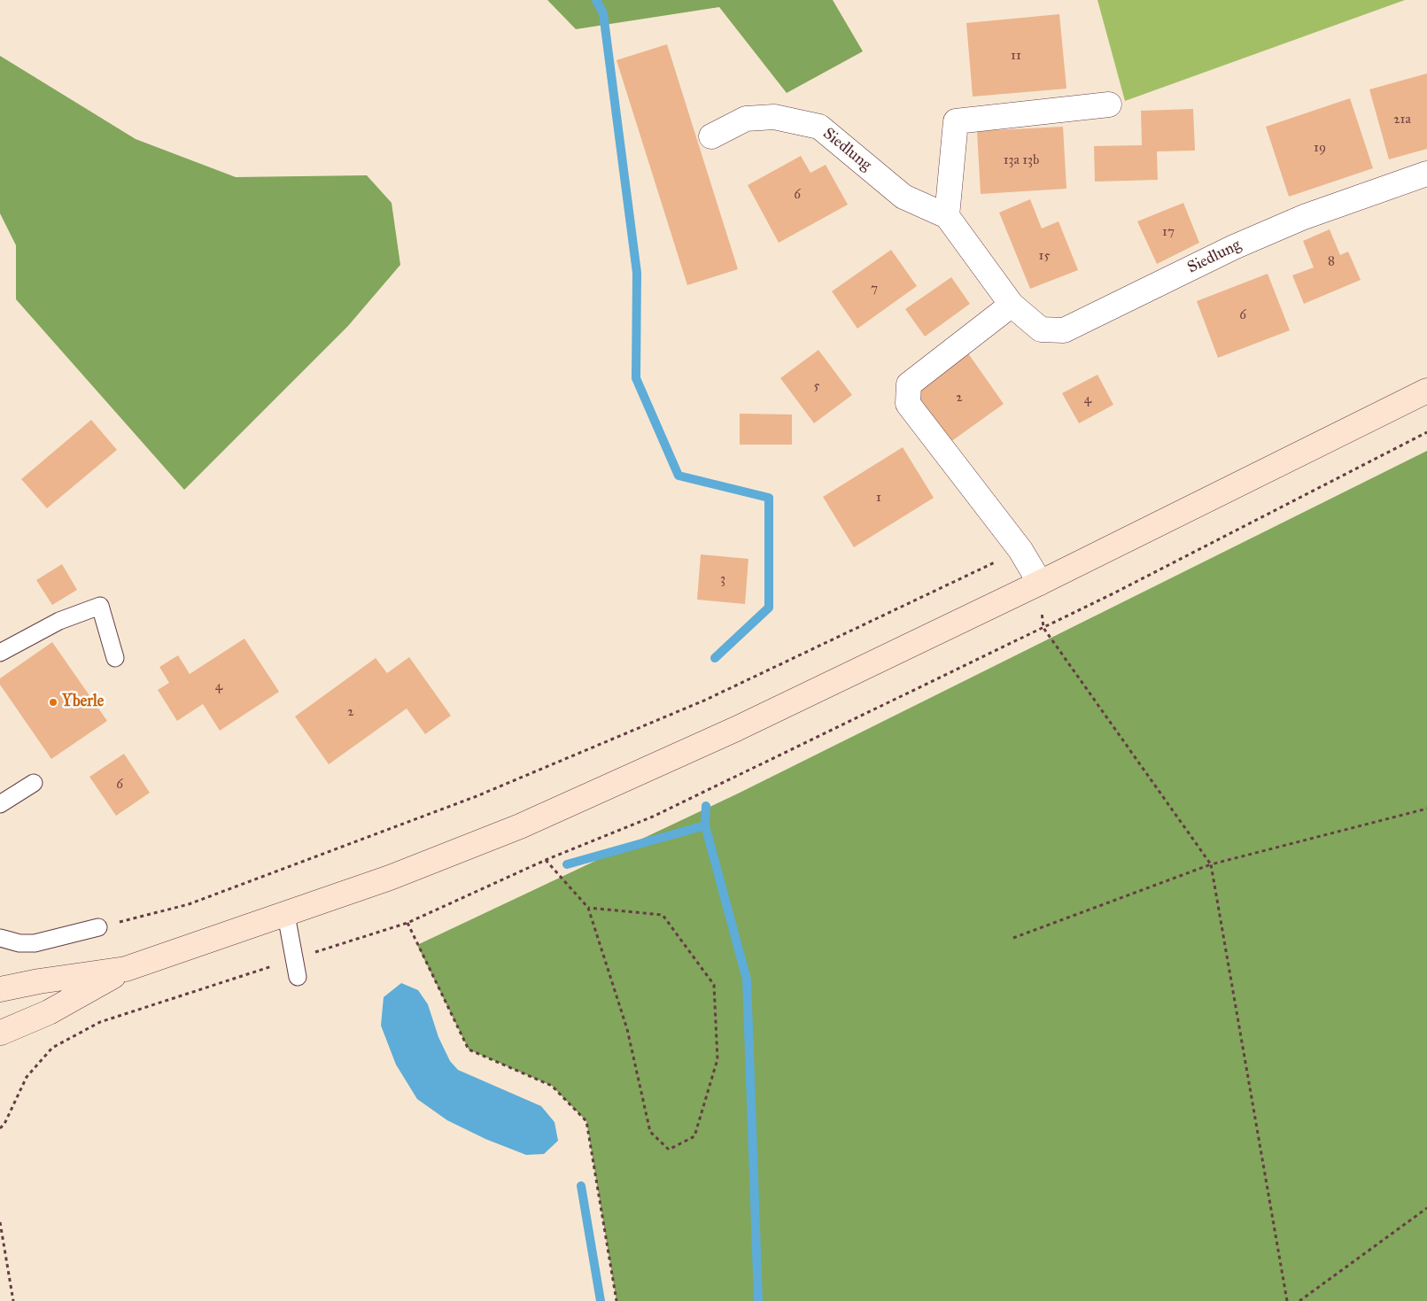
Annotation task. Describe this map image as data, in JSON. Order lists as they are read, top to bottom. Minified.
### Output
{"streets":{"street":["Siedlung"]},"places":["Yberle"],"house_numbers":["11","21a","19","13a 13b","6","17","15","8","7","6","5","2","4","1","3","4","2","6"]}
